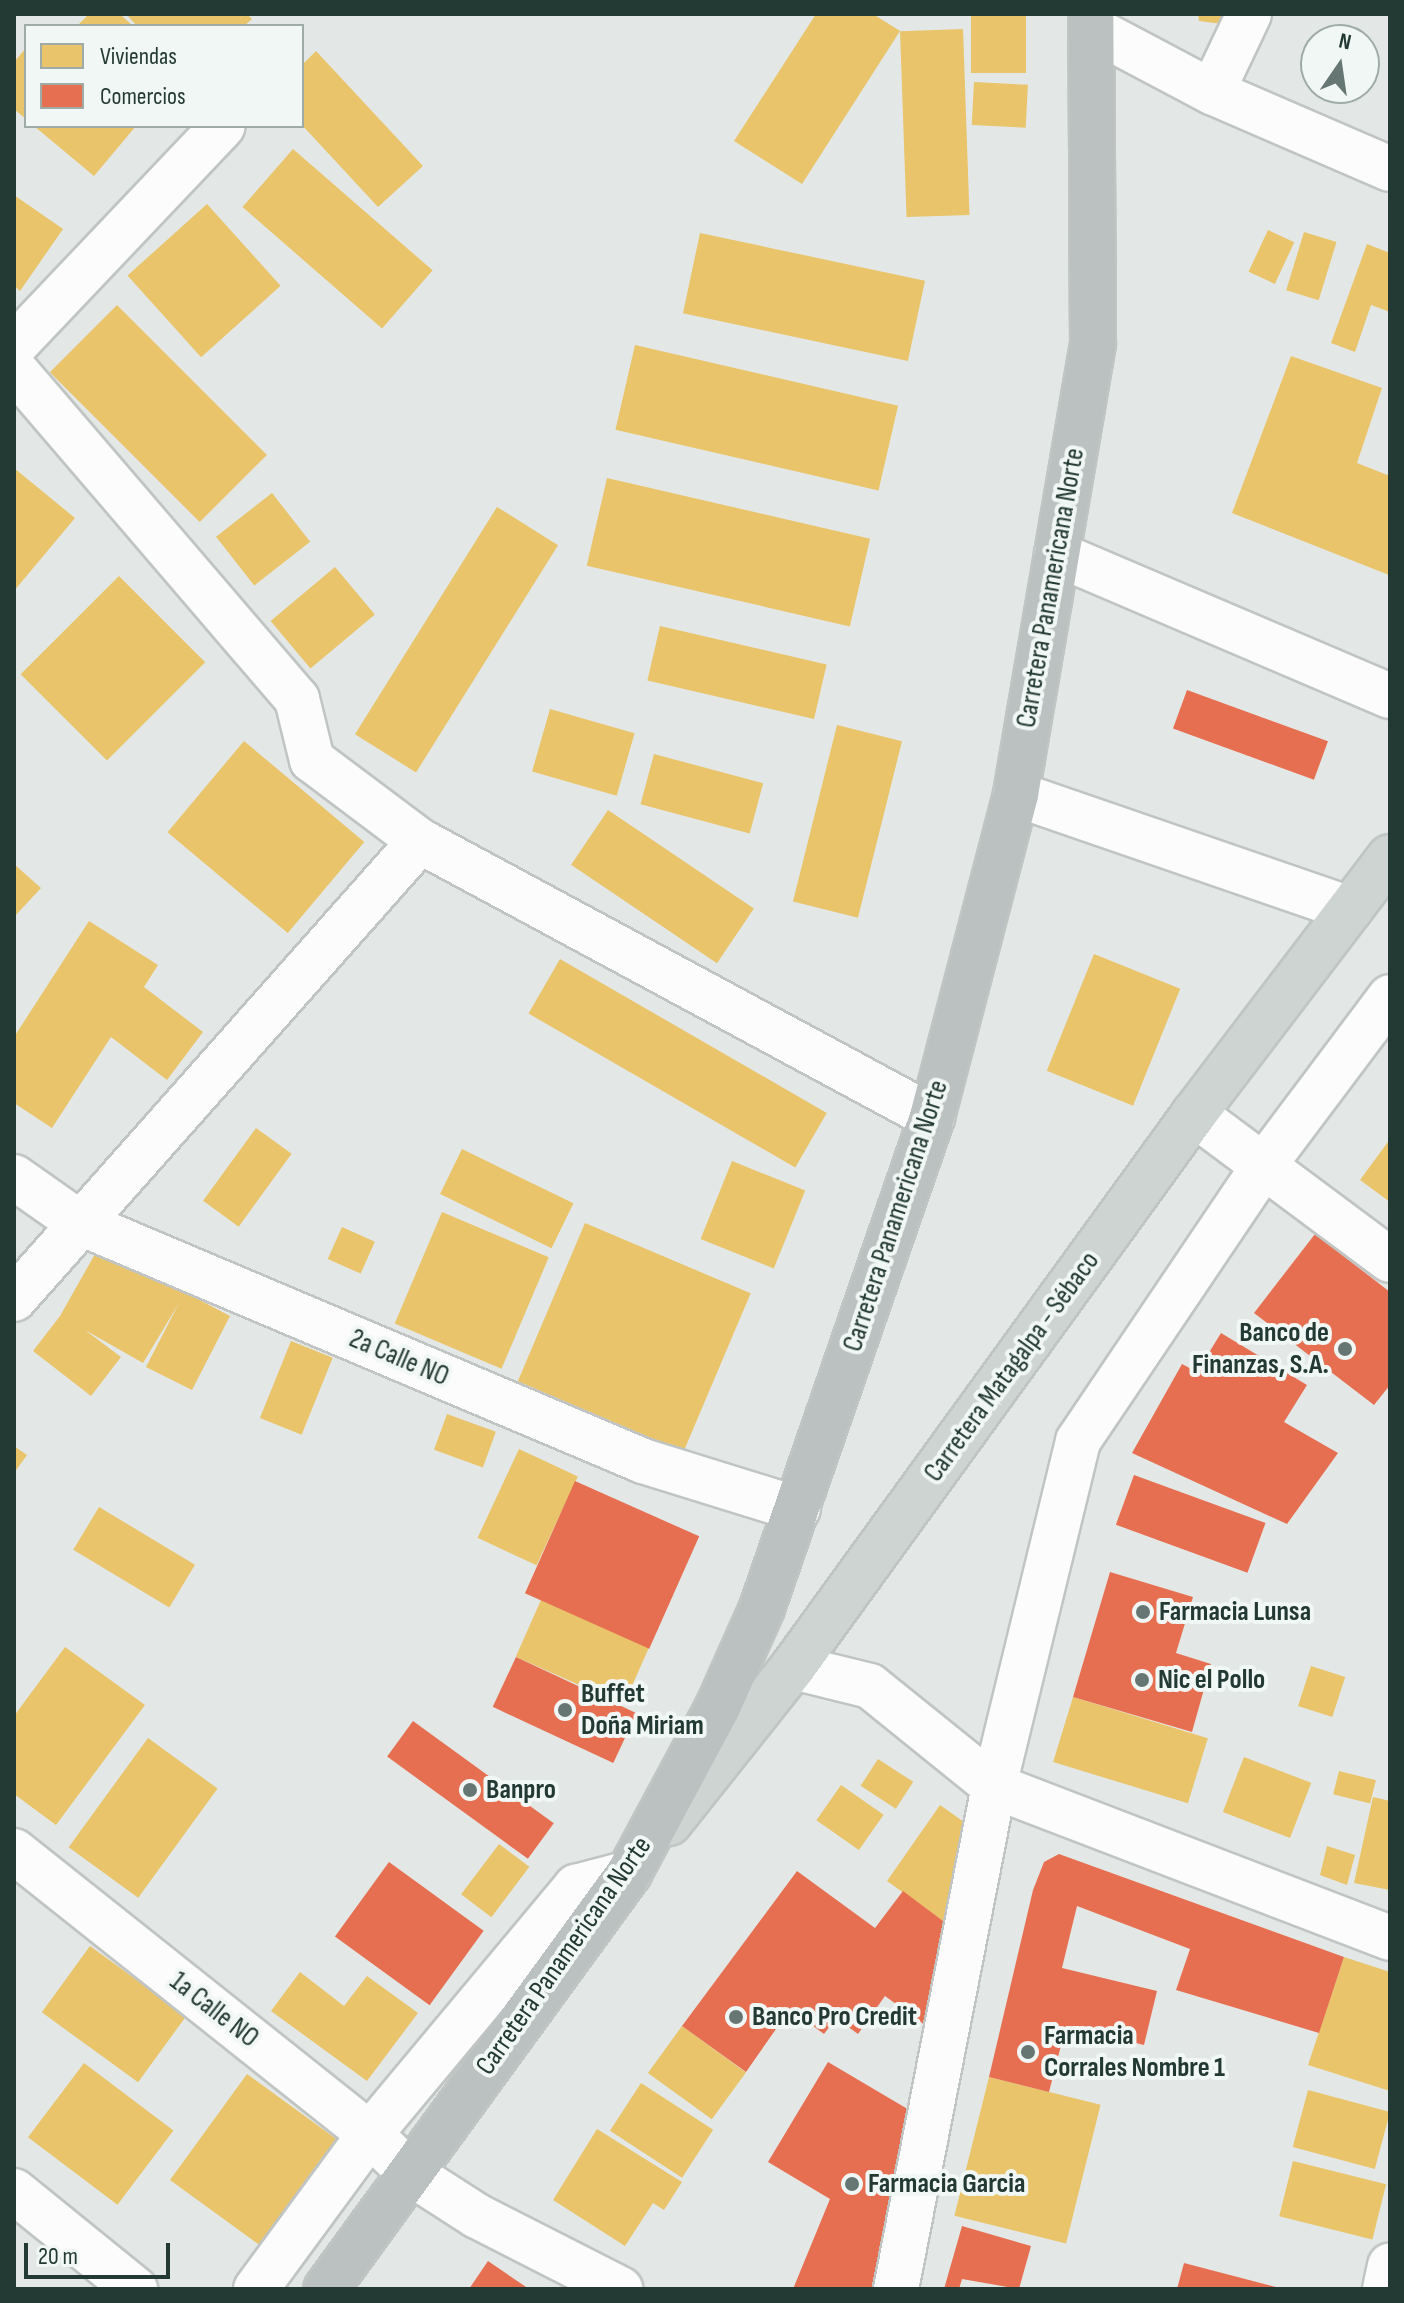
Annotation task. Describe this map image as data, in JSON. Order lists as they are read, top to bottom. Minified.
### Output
{"streets":{"highway":["Carretera Panamericana Norte"],"main road":["Carretera Matagalpa - Sébaco"],"street":["2a Calle NO","1a Calle NO"]},"crossings":[["Carretera Panamericana Norte","2a Calle NO"],["Carretera Panamericana Norte","Carretera Matagalpa - Sébaco"],["Carretera Panamericana Norte","1a Calle NO"]],"places":["Banco de Finanzas, S.A.","Farmacia Lunsa","Nic el Pollo","Buffet Doña Miriam","Banpro","Banco Pro Credit","Farmacia Corrales Nombre 1","Farmacia Garcia"],"legend":["Viviendas","Comercios"],"scale_bar":"20 m","north":"top"}
